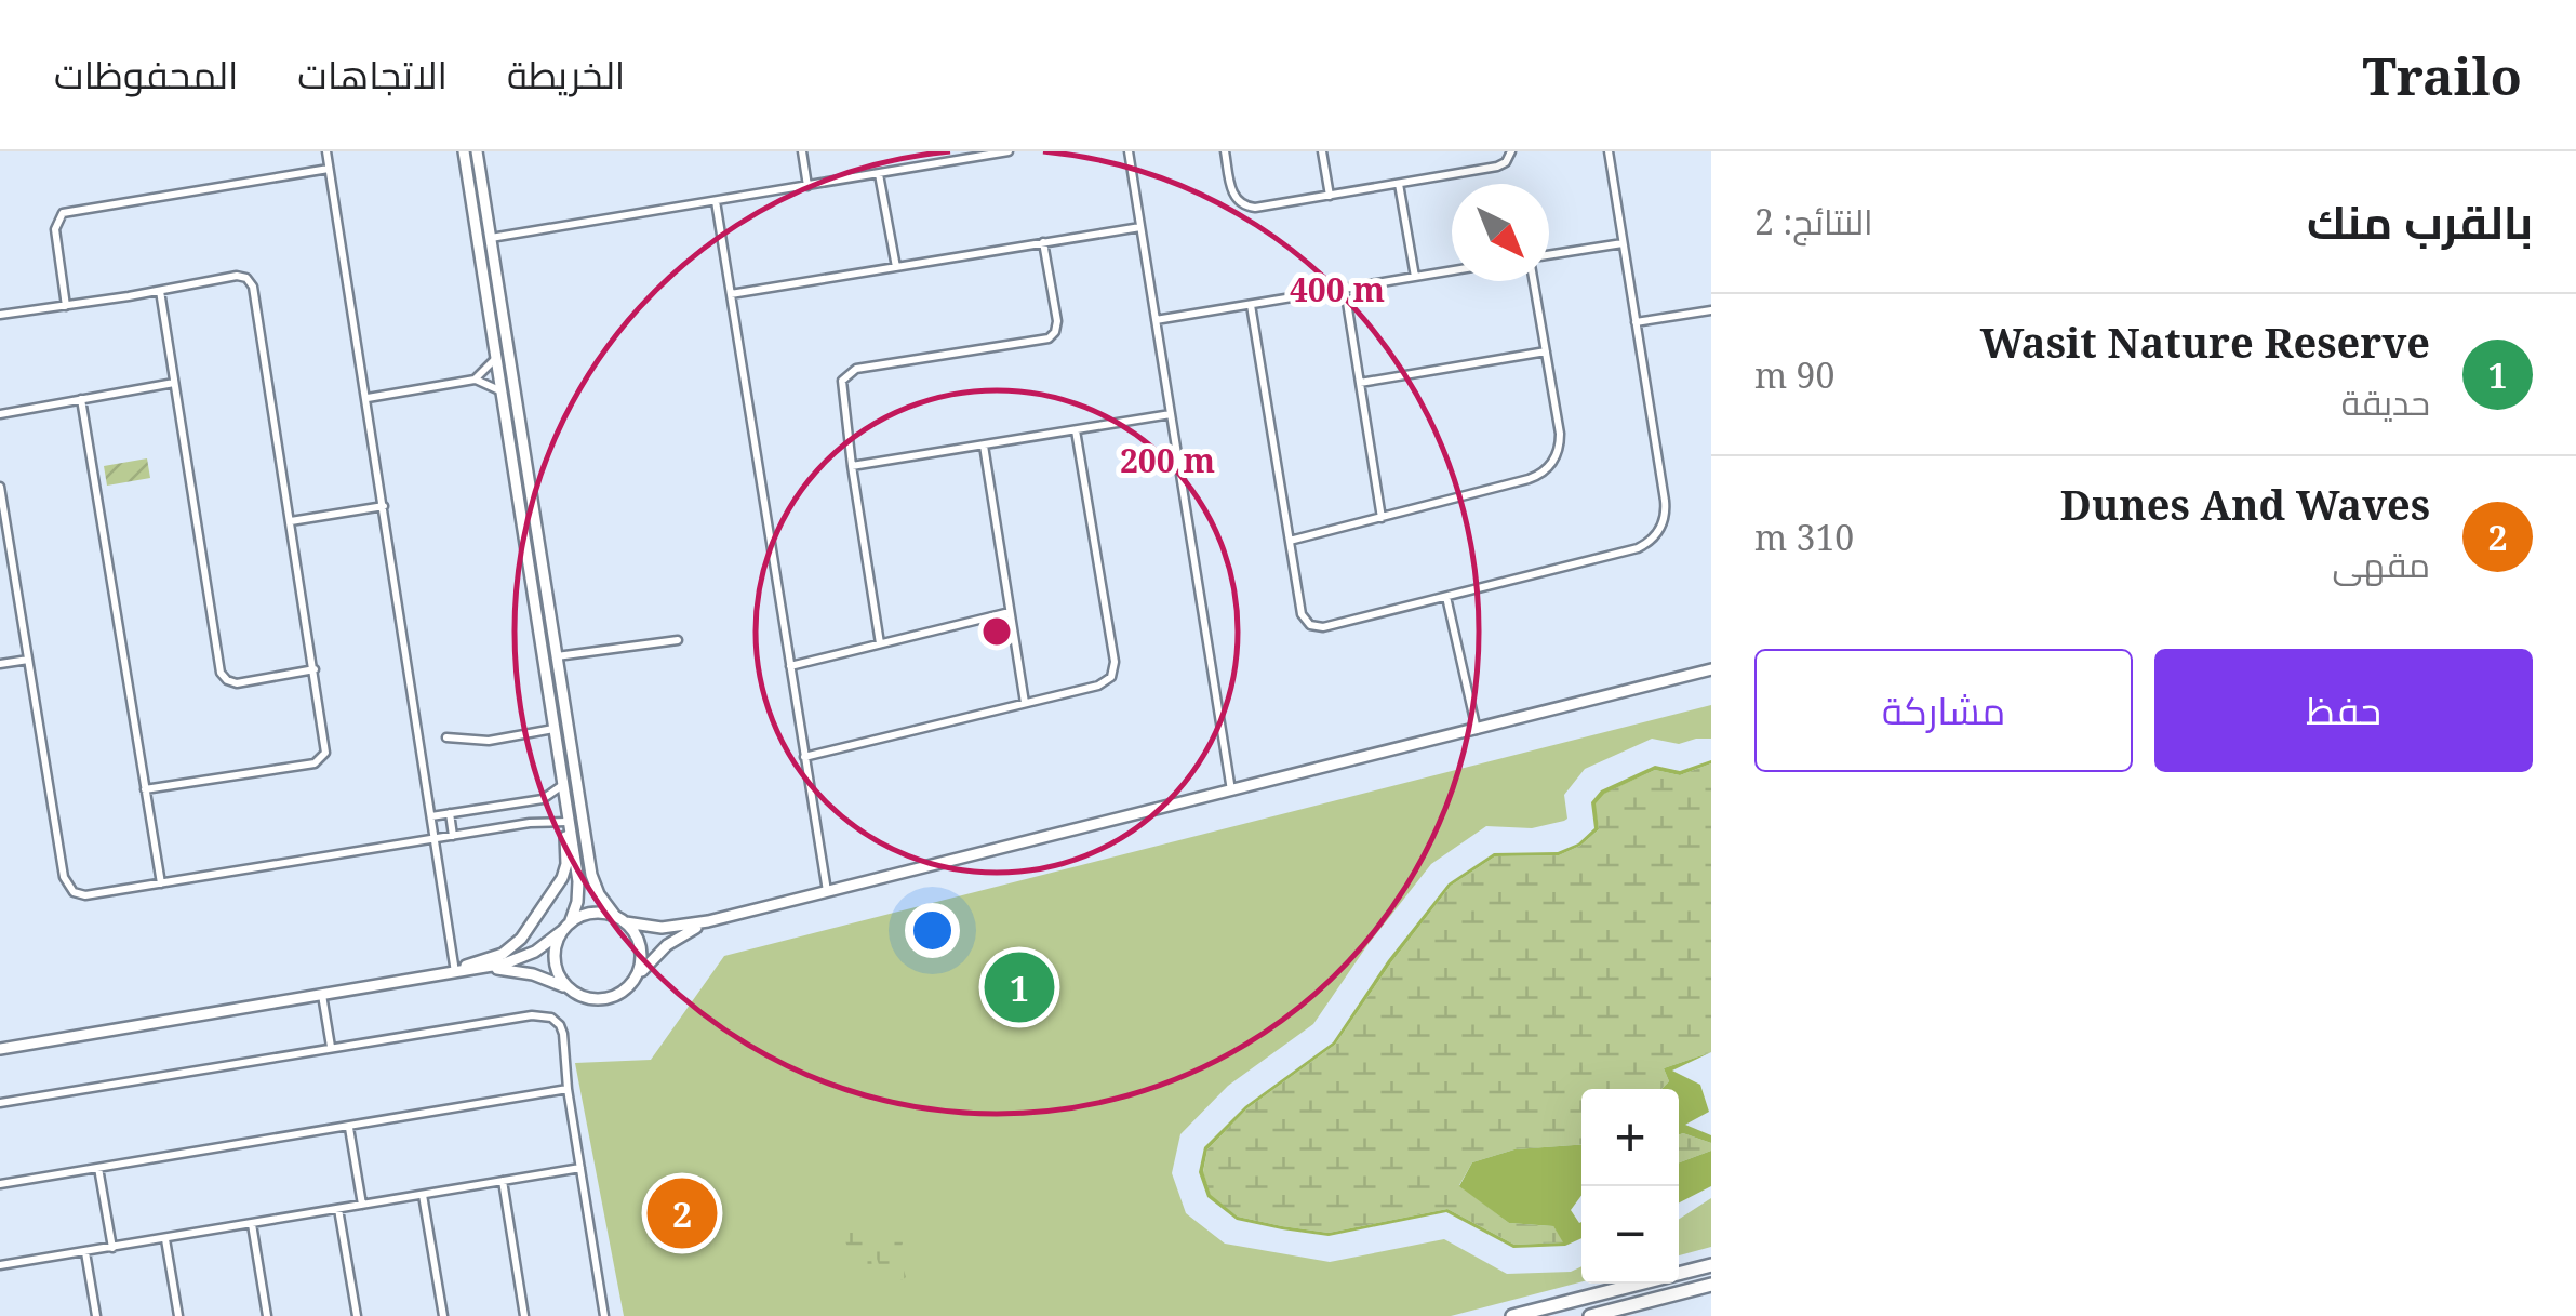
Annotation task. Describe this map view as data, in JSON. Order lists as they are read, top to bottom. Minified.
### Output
{"north":"bottom right","page":{"header":"Trailo","nav":["الخريطة","الاتجاهات","المحفوظات"],"heading":["بالقرب منك","النتائج: 2"],"list":[{"mark":"1","name":"Wasit Nature Reserve","note":"حديقة","value":"90 m"},{"mark":"2","name":"Dunes And Waves","note":"مقهى","value":"310 m"}],"buttons":["حفظ","مشاركة"],"pins":["1","2"],"map_buttons":["+","−"]},"rings":["400 m","200 m"]}
